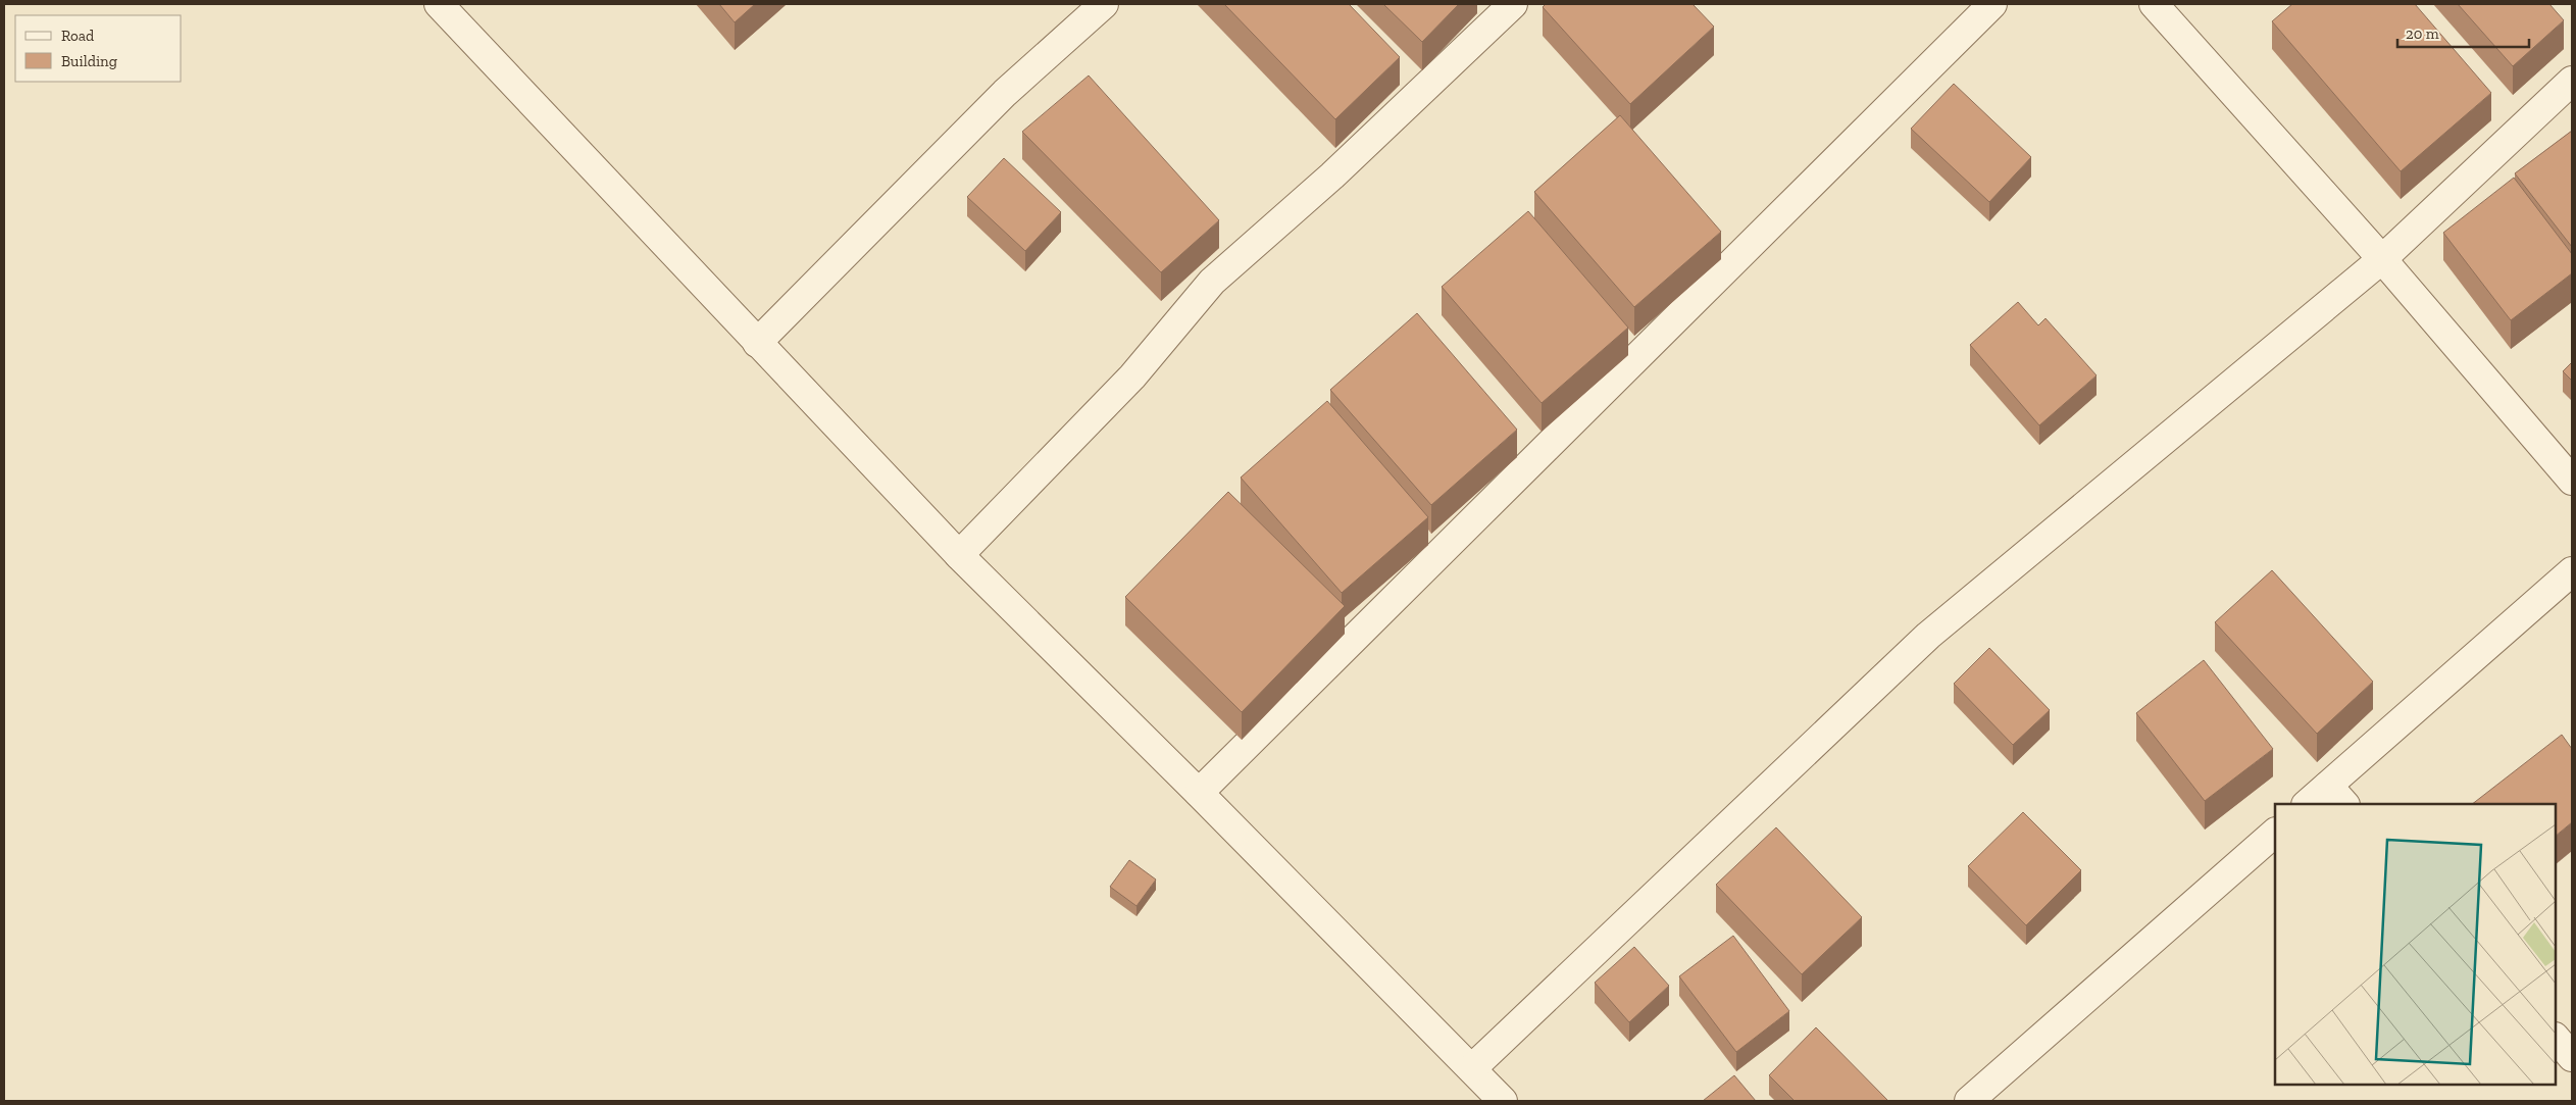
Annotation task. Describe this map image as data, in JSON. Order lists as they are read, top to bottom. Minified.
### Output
{"legend":["Road","Building"],"scale_bar":"20 m"}
